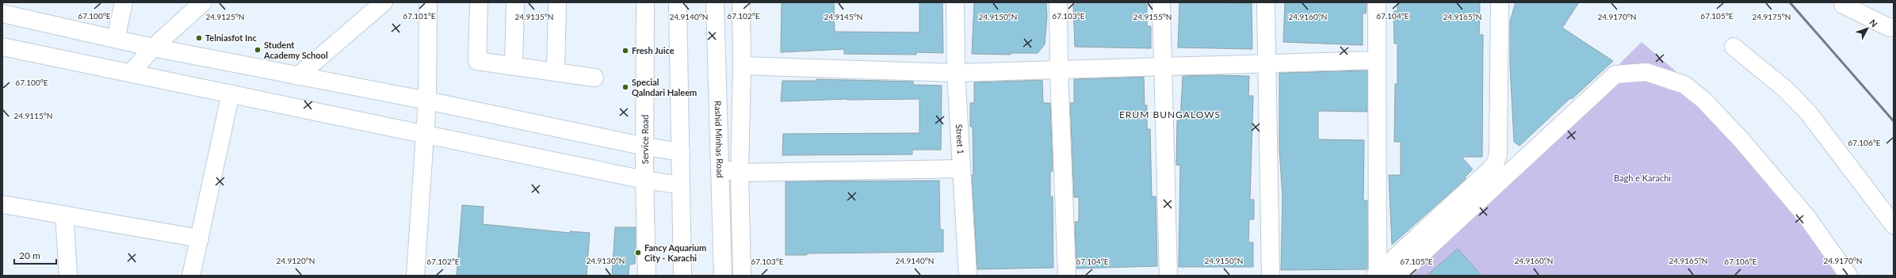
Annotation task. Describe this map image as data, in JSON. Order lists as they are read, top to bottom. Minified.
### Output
{"streets":{"street":["Service Road","Rashid Minhas Road","Street 1"]},"districts":["ERUM BUNGALOWS"],"parks":["Bagh e Karachi"],"places":["Telniasfot Inc","Student Academy School","Fresh Juice","Special Qalndari Haleem","Fancy Aquarium City - Karachi"],"scale_bar":"20 m","north":"top right","coordinates":["67.100°E","67.101°E","67.102°E","67.104°E","67.105°E","67.103°E","24.9175°N","24.9125°N","24.9135°N","24.9140°N","24.9145°N","24.9150°N","24.9155°N","24.9160°N","24.9170°N","24.9165°N","24.9115°N","67.106°E","24.9120°N","24.9130°N"]}
